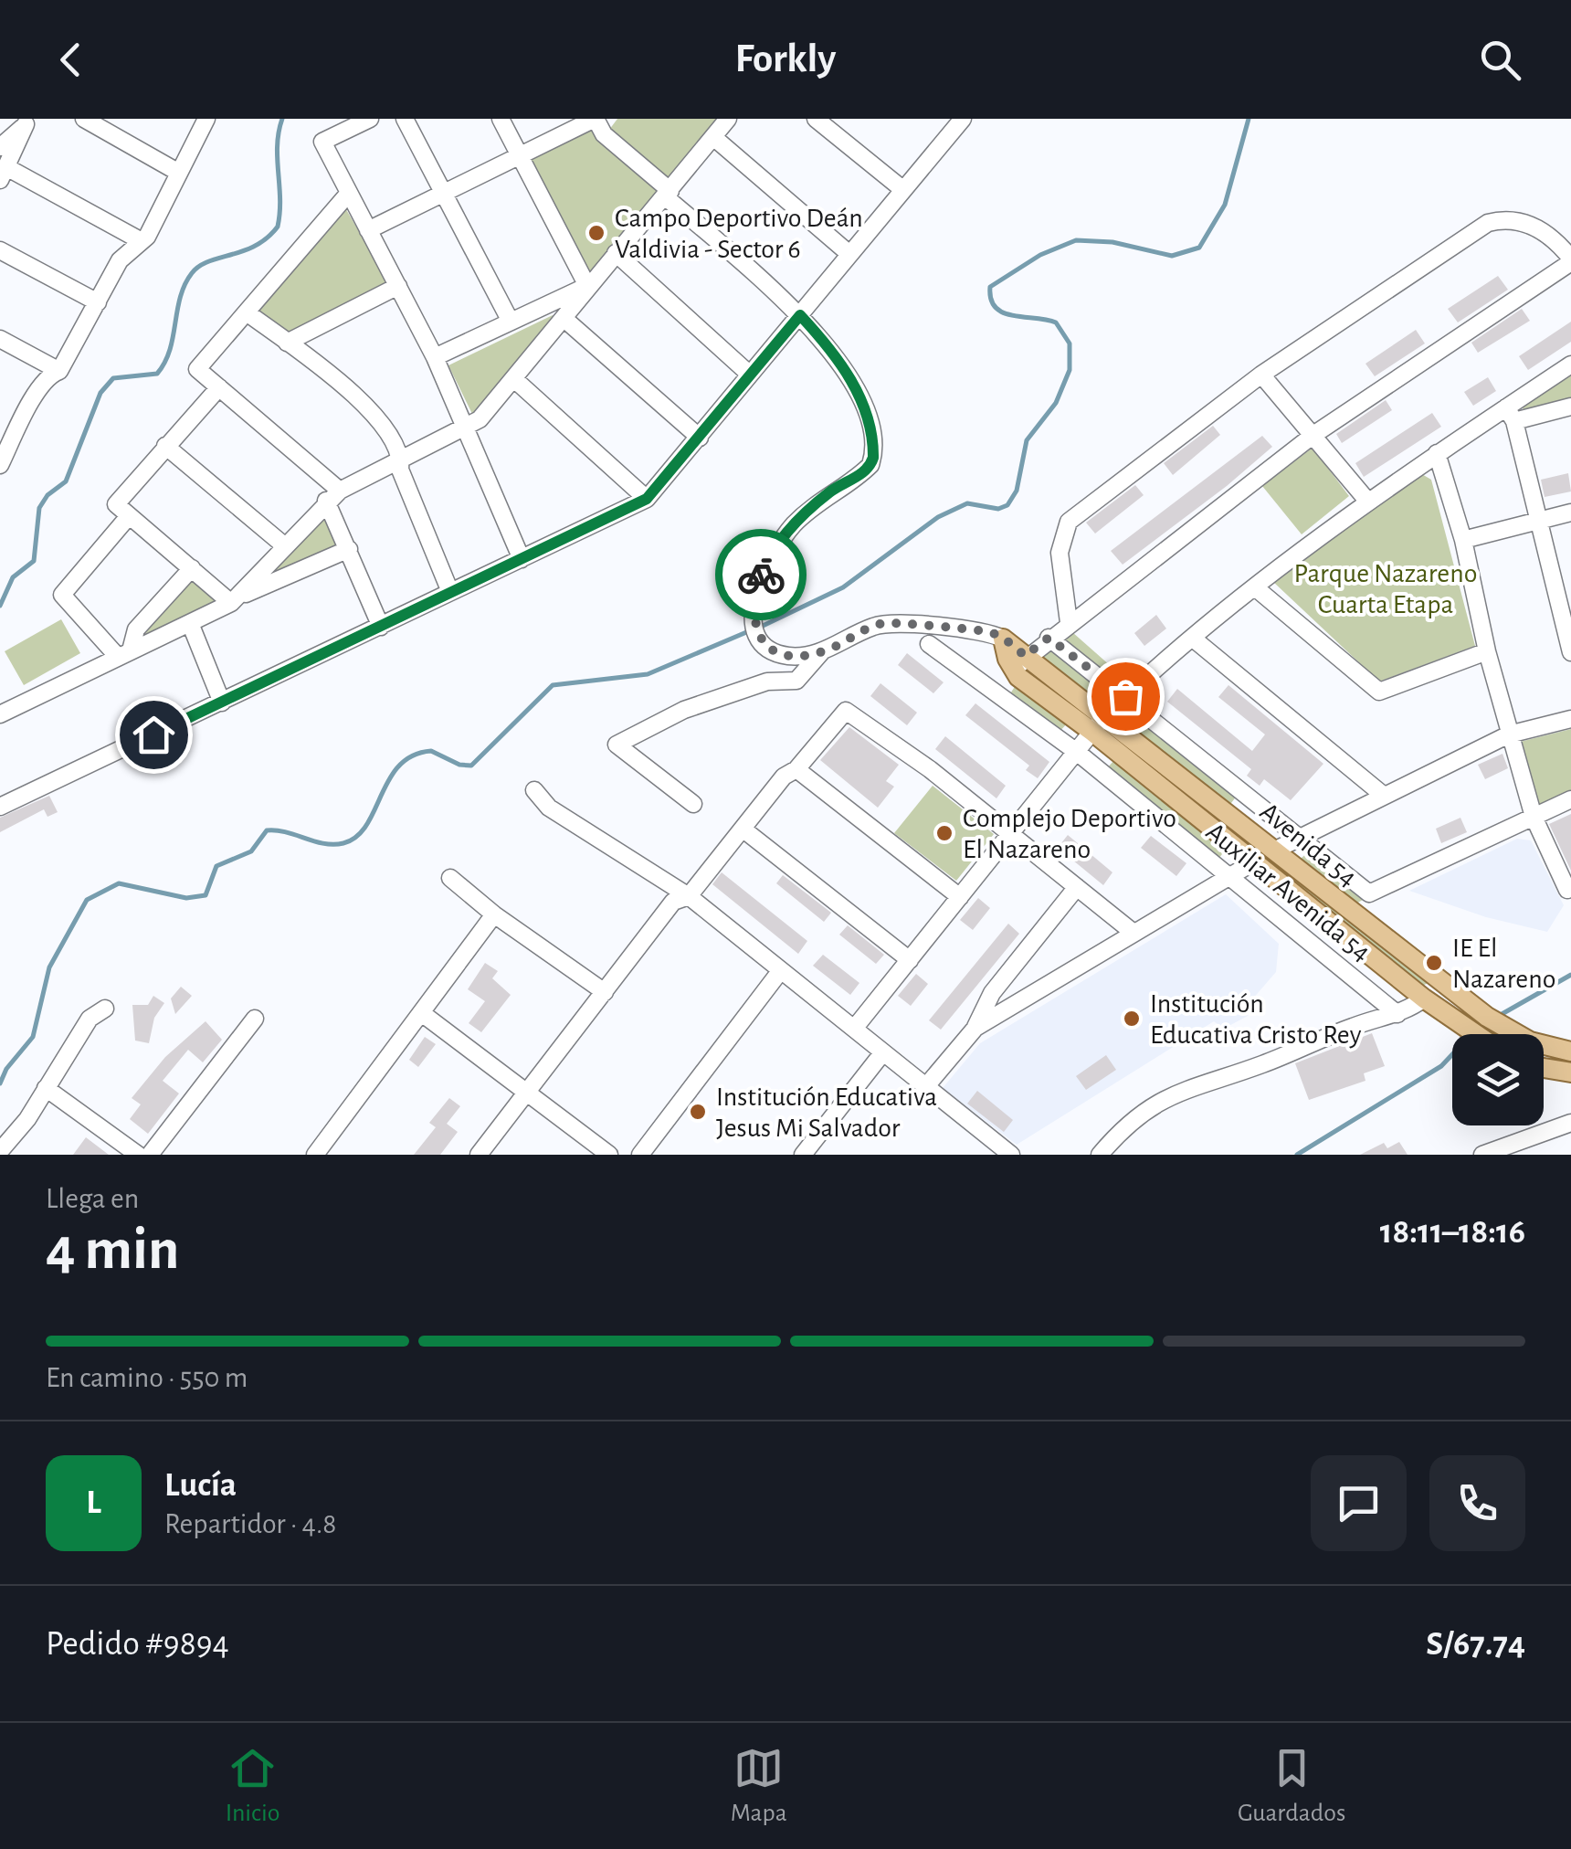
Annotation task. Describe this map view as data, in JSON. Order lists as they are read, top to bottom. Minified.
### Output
{"streets":{"main road":["Avenida 54"],"street":["Auxiliar Avenida 54"]},"parks":["Parque Nazareno Cuarta Etapa"],"places":["Campo Deportivo Deán Valdivia - Sector 6","Complejo Deportivo El Nazareno","IE El Nazareno","Institución Educativa Cristo Rey","Institución Educativa Jesus Mi Salvador"],"page":{"header":"Forkly","heading":["4 min","Llega en","18:11–18:16"],"panel":["Lucía","Repartidor · 4.8","Pedido #9894","S/67.74"],"bar":"En camino · 550 m","round":"L","tabs":["Inicio","Mapa","Guardados"]}}
